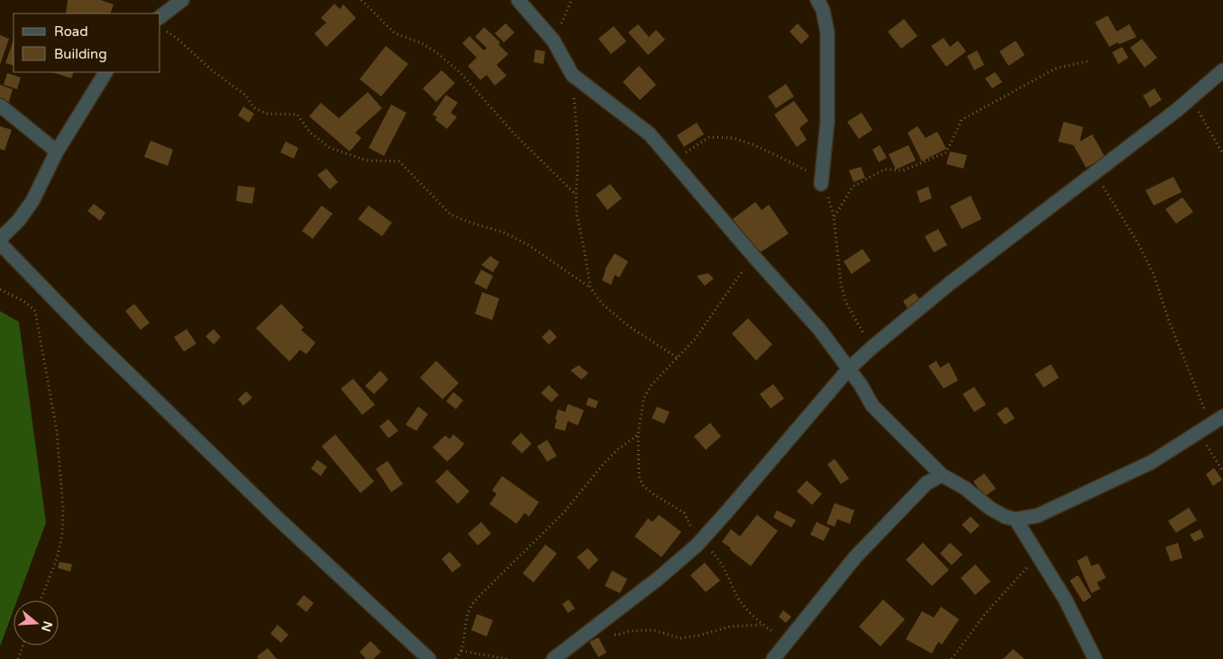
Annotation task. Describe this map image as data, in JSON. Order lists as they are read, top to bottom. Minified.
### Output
{"legend":["Road","Building"],"north":"right"}
